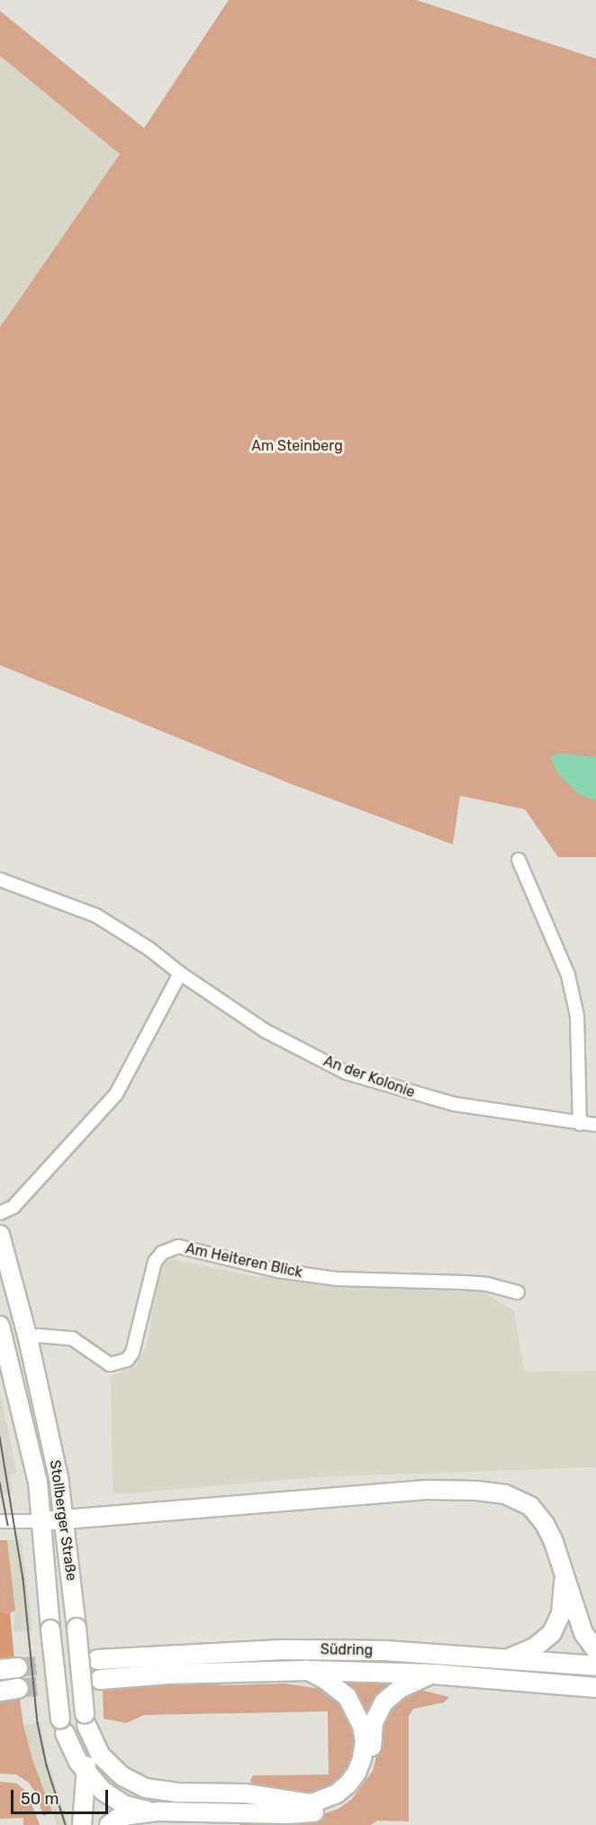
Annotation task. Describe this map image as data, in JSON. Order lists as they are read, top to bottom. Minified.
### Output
{"streets":{"main road":["Stollberger Straße","Südring"],"street":["An der Kolonie","Am Heiteren Blick"]},"crossings":[["Am Heiteren Blick","Stollberger Straße"]],"parks":["Am Steinberg"],"scale_bar":"50 m"}
